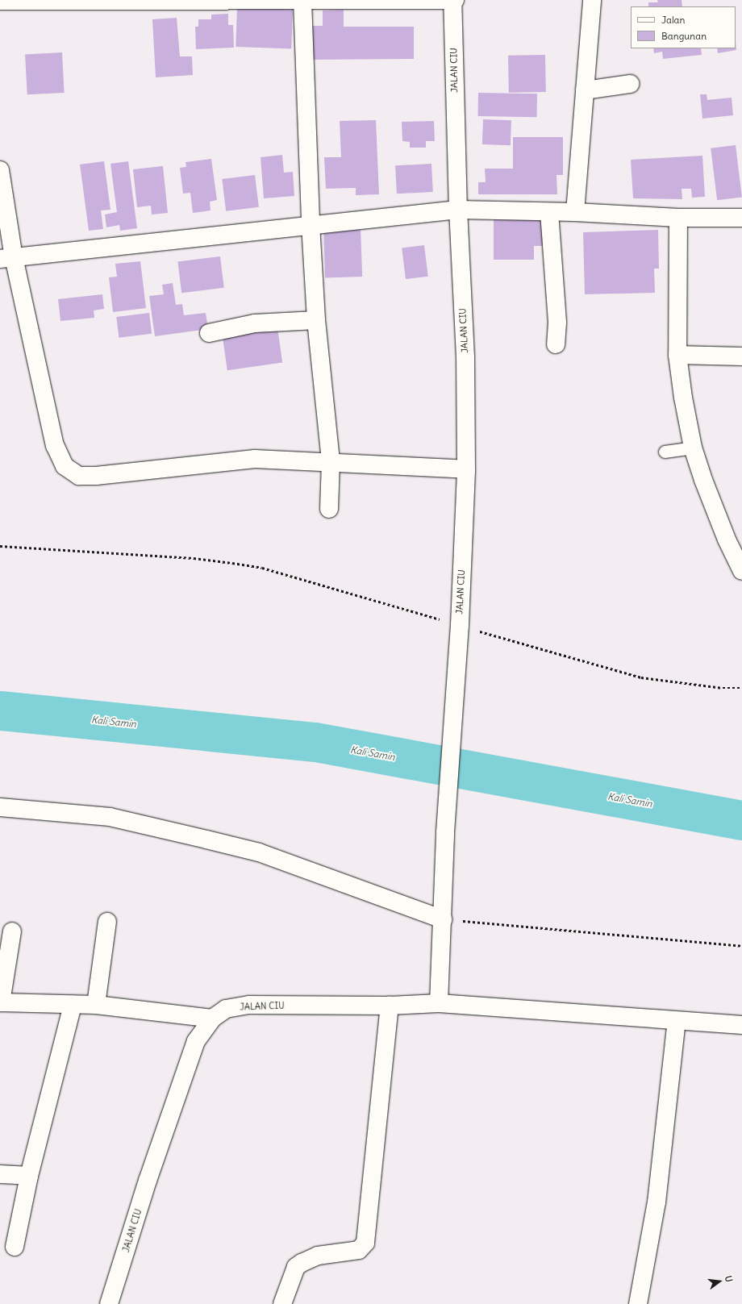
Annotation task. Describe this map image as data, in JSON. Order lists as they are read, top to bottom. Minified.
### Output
{"streets":{"street":["JALAN CIU"]},"water":["Kali Samin"],"legend":["Jalan","Bangunan"],"north":"right"}
